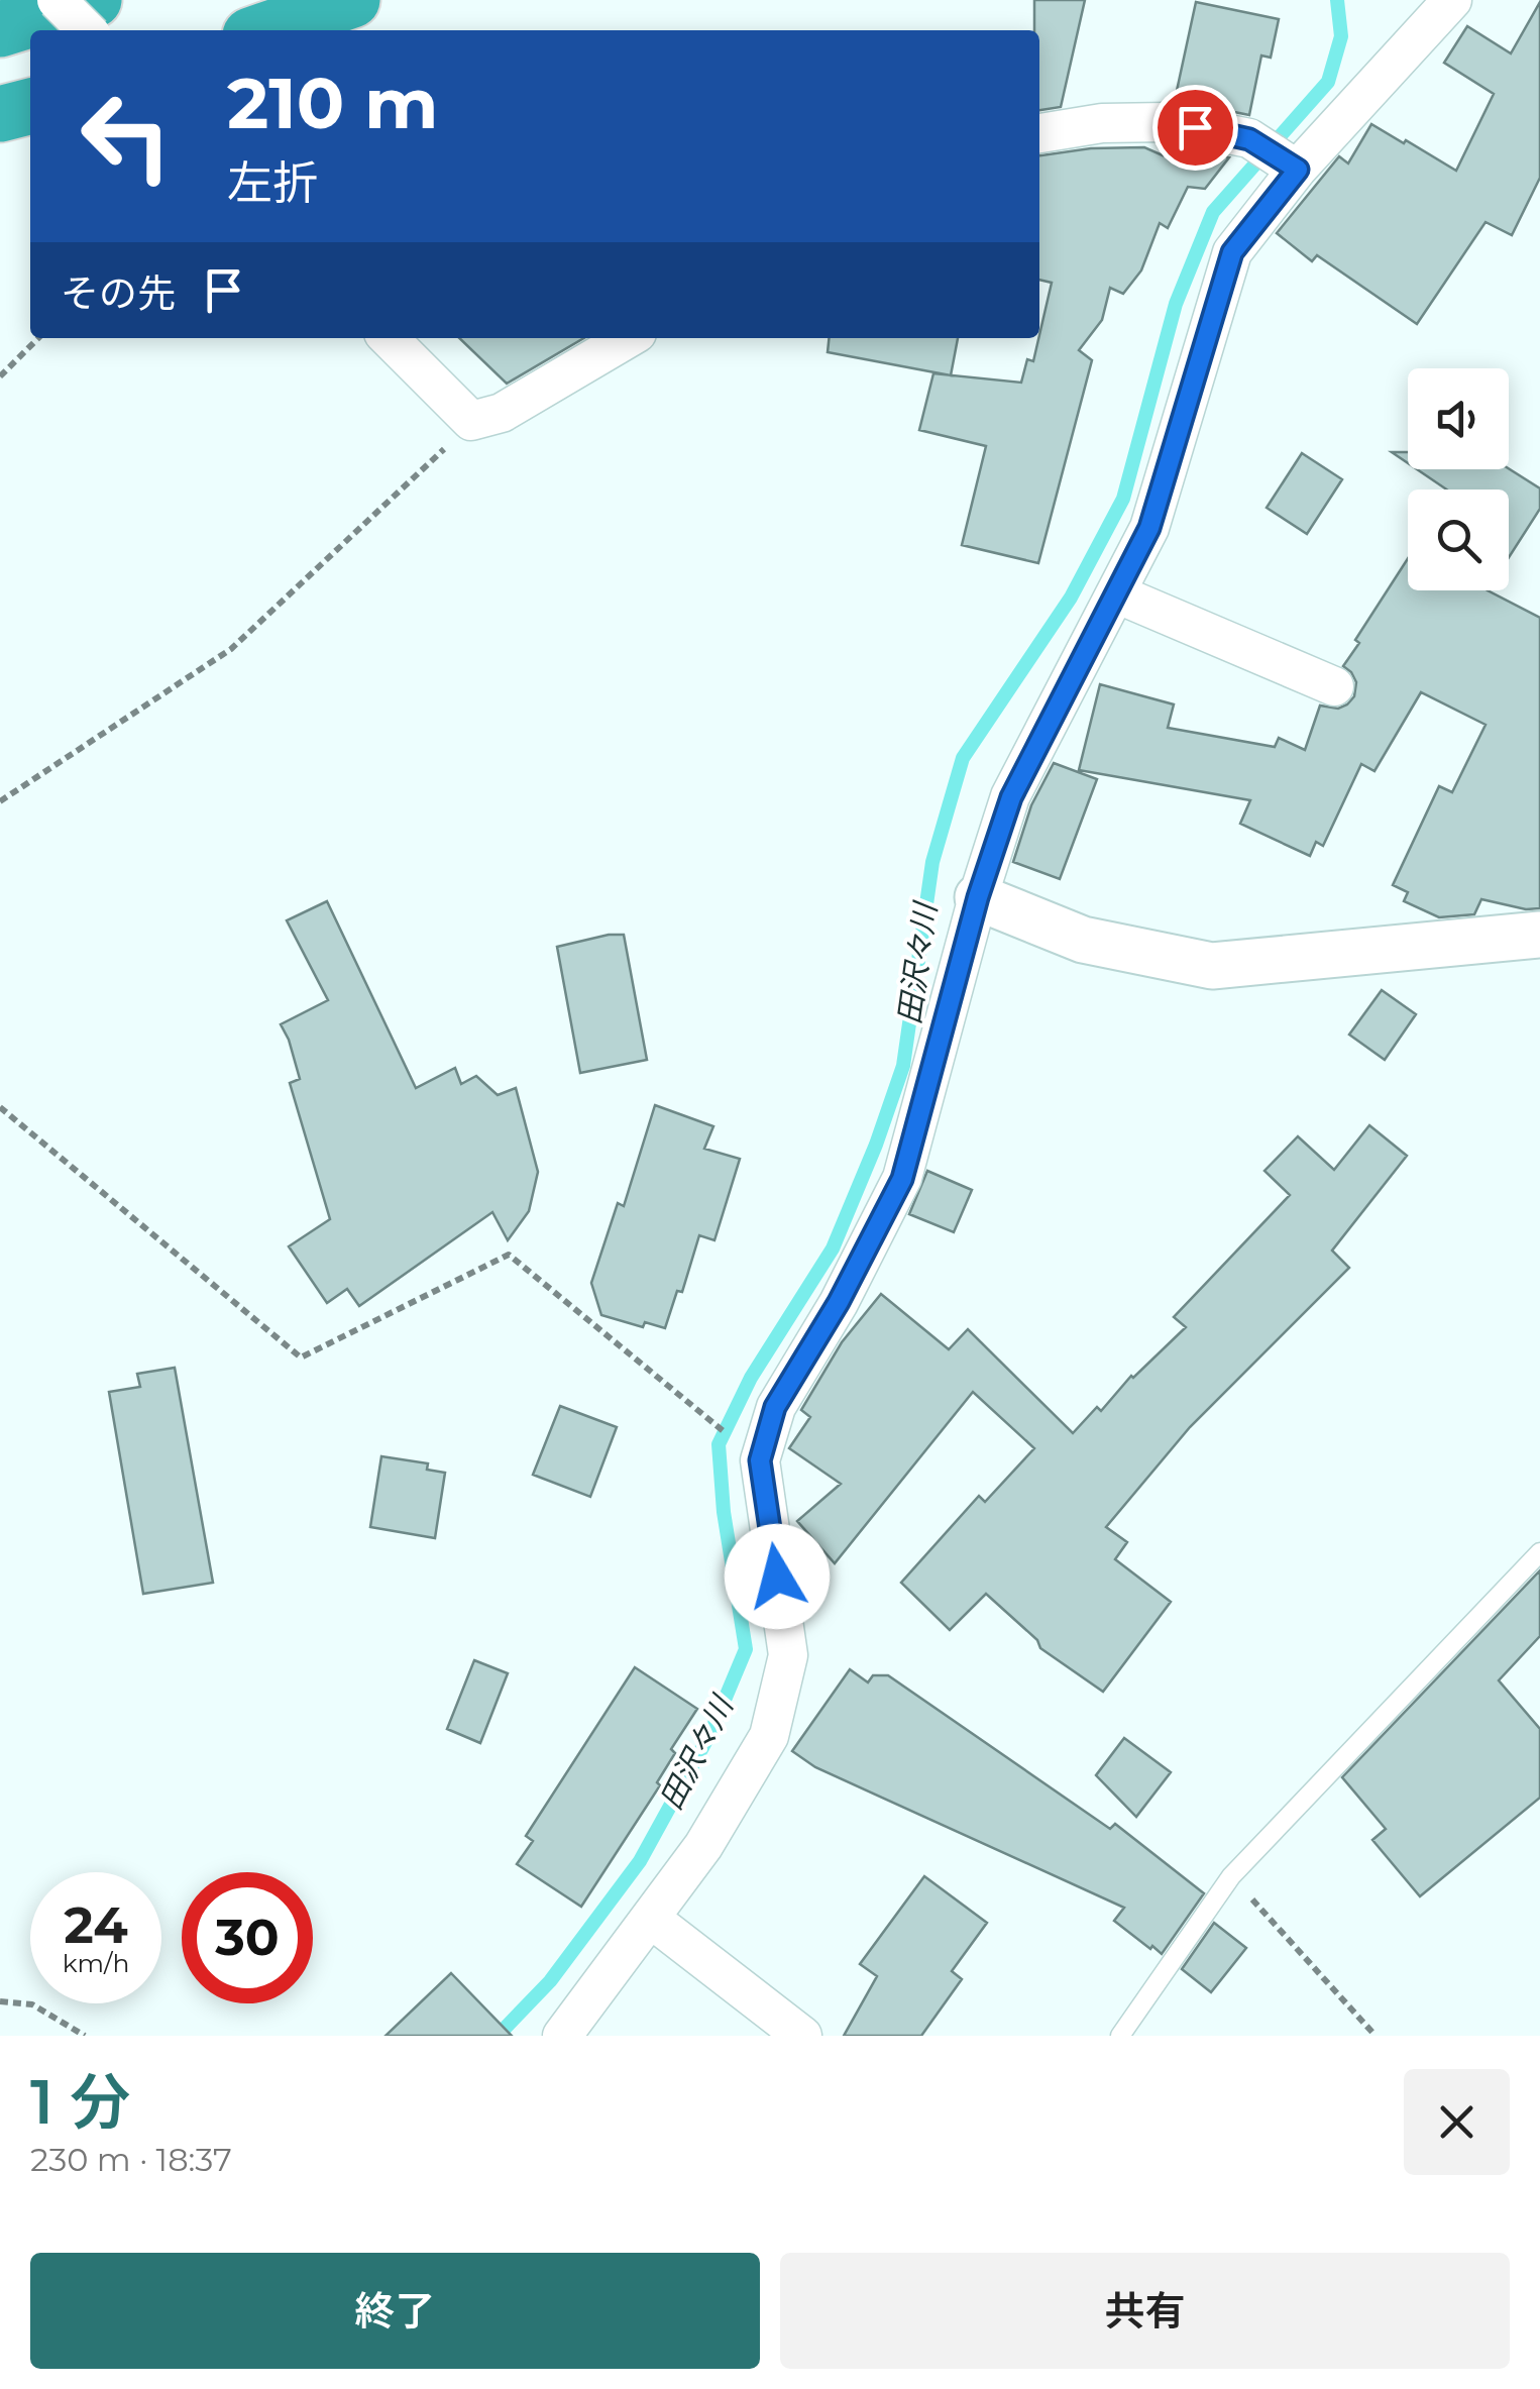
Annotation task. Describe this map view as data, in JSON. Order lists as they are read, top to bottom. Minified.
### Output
{"water":["田沢々川"],"page":{"turn":["210 m","左折"],"then":"その先","speed":"24 km/h","limit":"30","heading":["1 分","230 m · 18:37"],"buttons":["終了","共有"]}}
